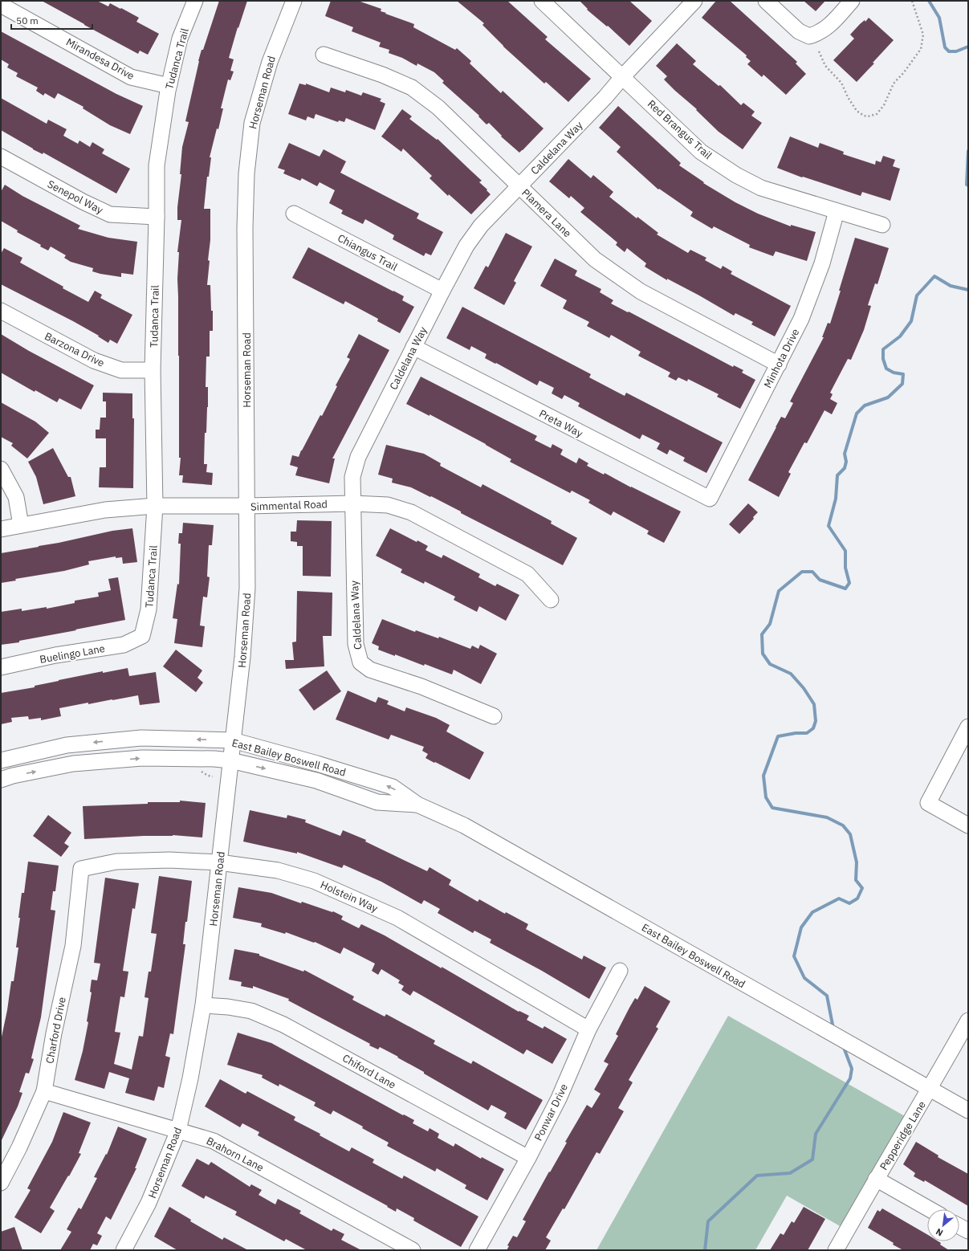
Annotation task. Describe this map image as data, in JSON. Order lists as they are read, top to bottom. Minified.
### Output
{"streets":{"street":["Mirandesa Drive","Tudanca Trail","Horseman Road","Red Brangus Trail","Caldelana Way","Senepol Way","Plamera Lane","Chiangus Trail","Barzona Drive","Minhota Drive","Preta Way","Simmental Road","Buelingo Lane","East Bailey Boswell Road","Holstein Way","Charford Drive","Chiford Lane","Ponwar Drive","Pepperidge Lane","Brahorn Lane"]},"crossings":[["Mirandesa Drive","Tudanca Trail"],["Tudanca Trail","Senepol Way"],["Tudanca Trail","Barzona Drive"],["Tudanca Trail","Simmental Road"],["Tudanca Trail","Buelingo Lane"],["Horseman Road","Simmental Road"],["Horseman Road","East Bailey Boswell Road"],["Horseman Road","Holstein Way"],["Horseman Road","Chiford Lane"],["Horseman Road","Brahorn Lane"],["Red Brangus Trail","Caldelana Way"],["Red Brangus Trail","Minhota Drive"],["Caldelana Way","Plamera Lane"],["Caldelana Way","Chiangus Trail"],["Caldelana Way","Preta Way"],["Caldelana Way","Simmental Road"],["Plamera Lane","Minhota Drive"],["Minhota Drive","Preta Way"],["East Bailey Boswell Road","Pepperidge Lane"],["Holstein Way","Charford Drive"],["Holstein Way","Ponwar Drive"],["Charford Drive","Brahorn Lane"],["Chiford Lane","Ponwar Drive"]],"scale_bar":"50 m","north":"bottom left"}
